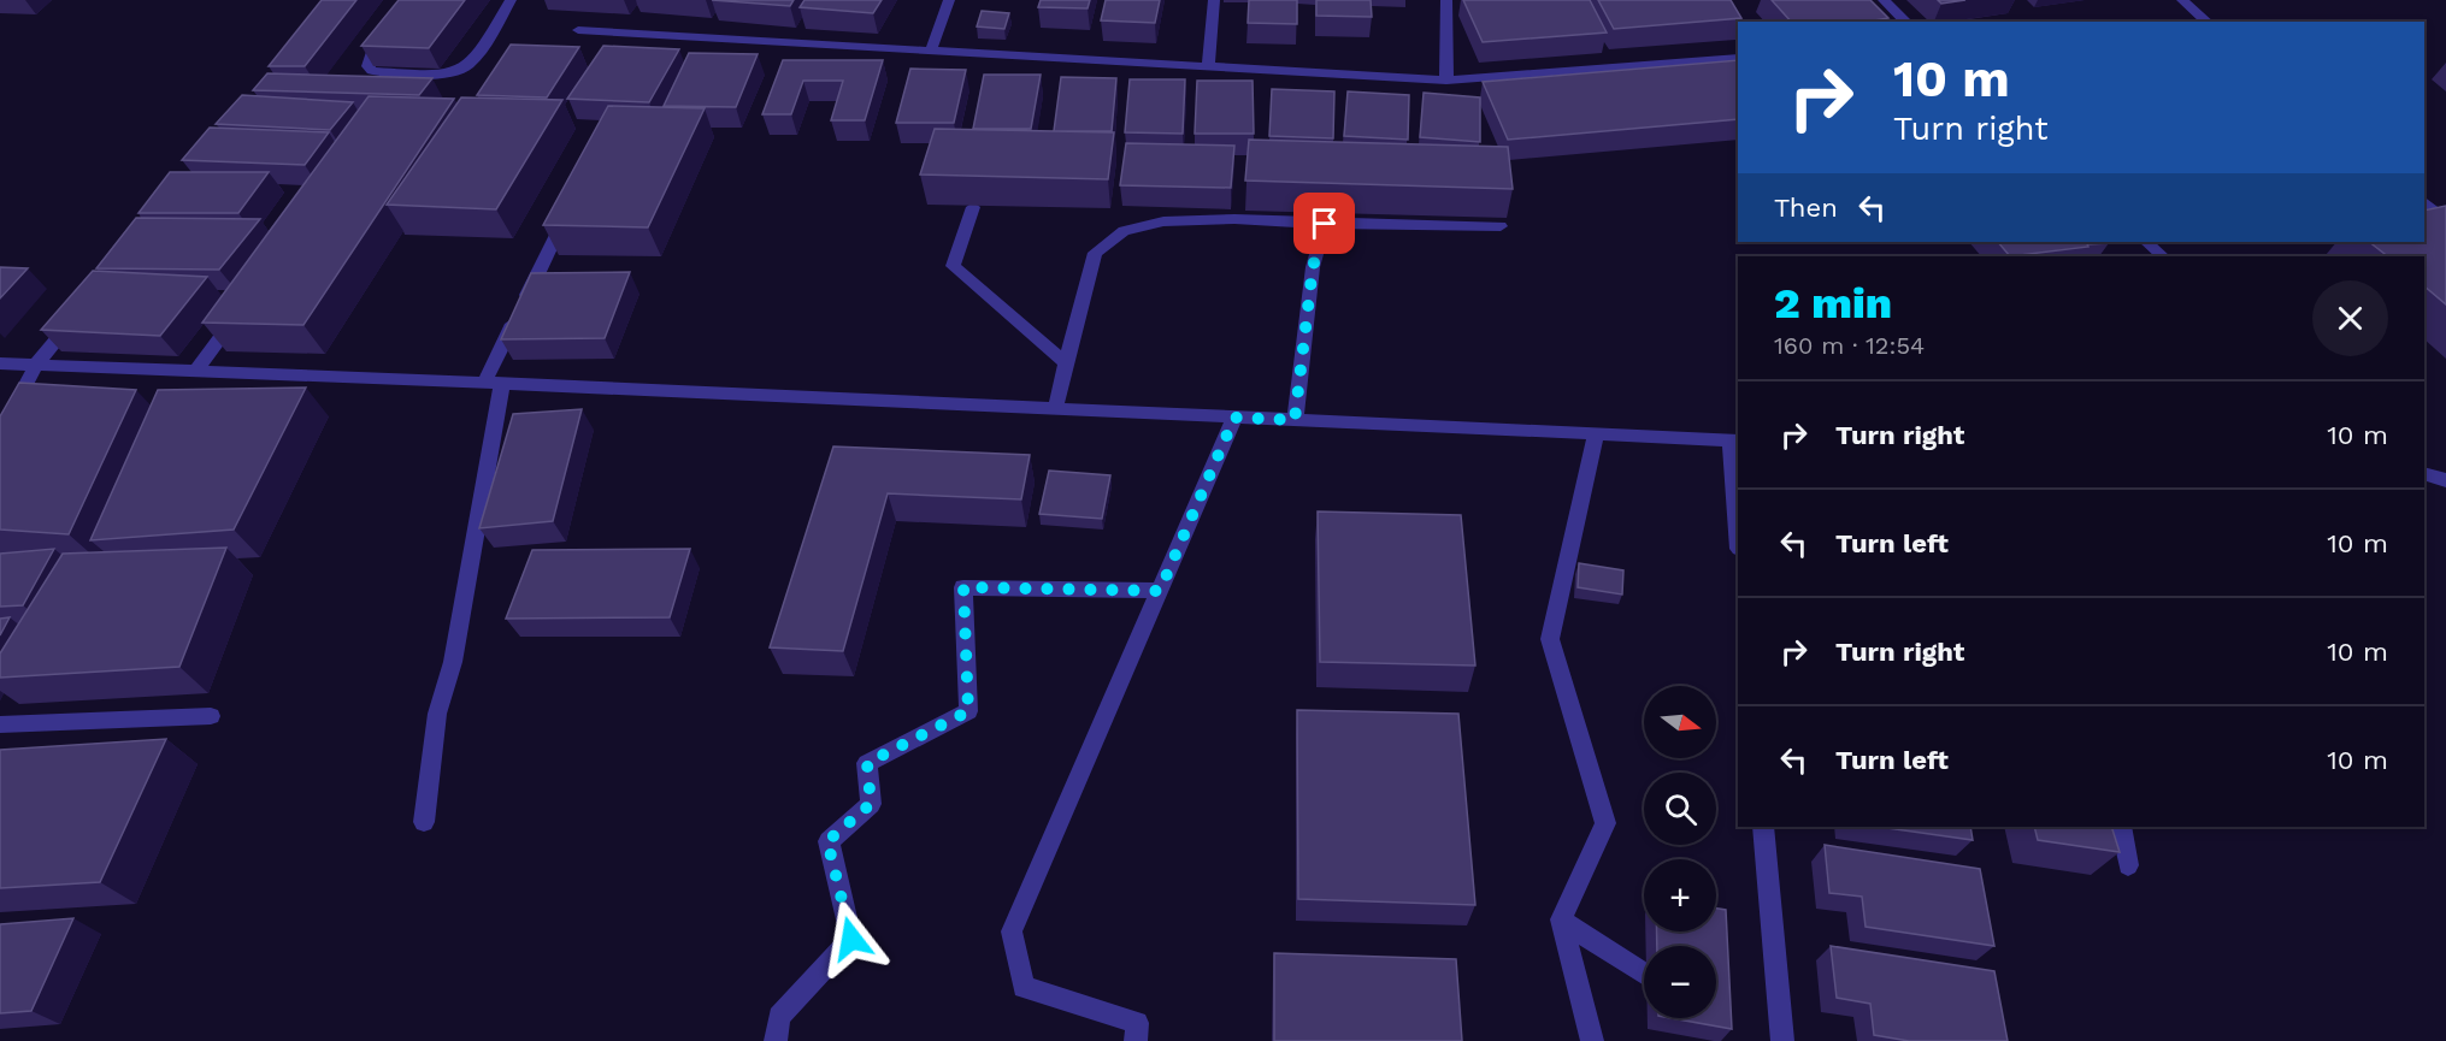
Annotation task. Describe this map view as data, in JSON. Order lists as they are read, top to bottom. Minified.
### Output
{"north":"right","page":{"turn":["10 m","Turn right"],"then":"Then","heading":["2 min","160 m · 12:54"],"list":[{"name":"Turn right","value":"10 m"},{"name":"Turn left","value":"10 m"},{"name":"Turn right","value":"10 m"},{"name":"Turn left","value":"10 m"}],"map_buttons":["+","−"]}}
